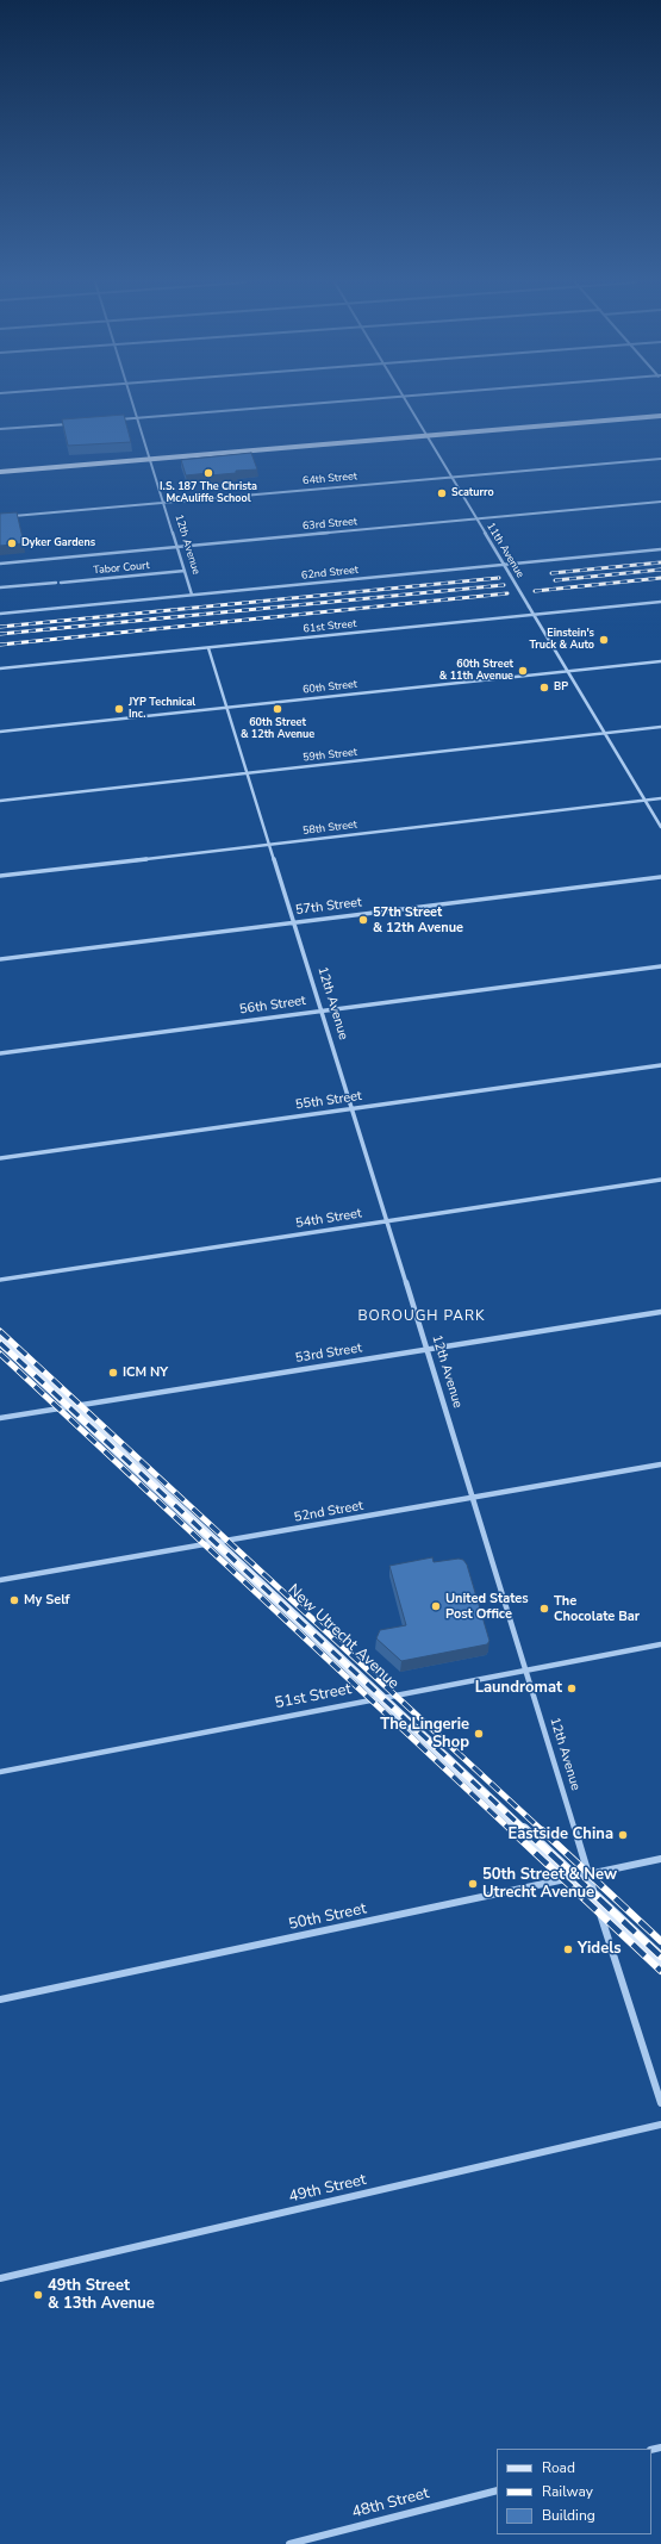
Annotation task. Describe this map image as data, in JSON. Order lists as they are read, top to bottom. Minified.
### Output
{"streets":{"main road":["New Utrecht Avenue"],"street":["64th Street","63rd Street","12th Avenue","11th Avenue","Tabor Court","62nd Street","61st Street","60th Street","59th Street","58th Street","57th Street","56th Street","55th Street","54th Street","53rd Street","52nd Street","51st Street","50th Street","49th Street","48th Street"]},"crossings":[["64th Street","12th Avenue"],["64th Street","11th Avenue"],["63rd Street","12th Avenue"],["63rd Street","11th Avenue"],["12th Avenue","Tabor Court"],["12th Avenue","62nd Street"],["12th Avenue","61st Street"],["12th Avenue","60th Street"],["12th Avenue","59th Street"],["12th Avenue","58th Street"],["12th Avenue","57th Street"],["12th Avenue","56th Street"],["12th Avenue","55th Street"],["12th Avenue","54th Street"],["12th Avenue","53rd Street"],["12th Avenue","52nd Street"],["12th Avenue","New Utrecht Avenue"],["12th Avenue","51st Street"],["12th Avenue","50th Street"],["11th Avenue","62nd Street"],["11th Avenue","61st Street"],["11th Avenue","60th Street"],["11th Avenue","59th Street"],["11th Avenue","58th Street"],["53rd Street","New Utrecht Avenue"],["52nd Street","New Utrecht Avenue"],["New Utrecht Avenue","51st Street"],["New Utrecht Avenue","50th Street"]],"districts":["BOROUGH PARK"],"places":["I.S. 187 The Christa McAuliffe School","Scaturro","Dyker Gardens","Einstein's Truck & Auto","60th Street & 11th Avenue","BP","JYP Technical Inc.","60th Street & 12th Avenue","57th Street & 12th Avenue","ICM NY","My Self","United States Post Office","The Chocolate Bar","Laundromat","The Lingerie Shop","Eastside China","50th Street & New Utrecht Avenue","Yidels","49th Street & 13th Avenue"],"legend":["Road","Railway","Building"]}
